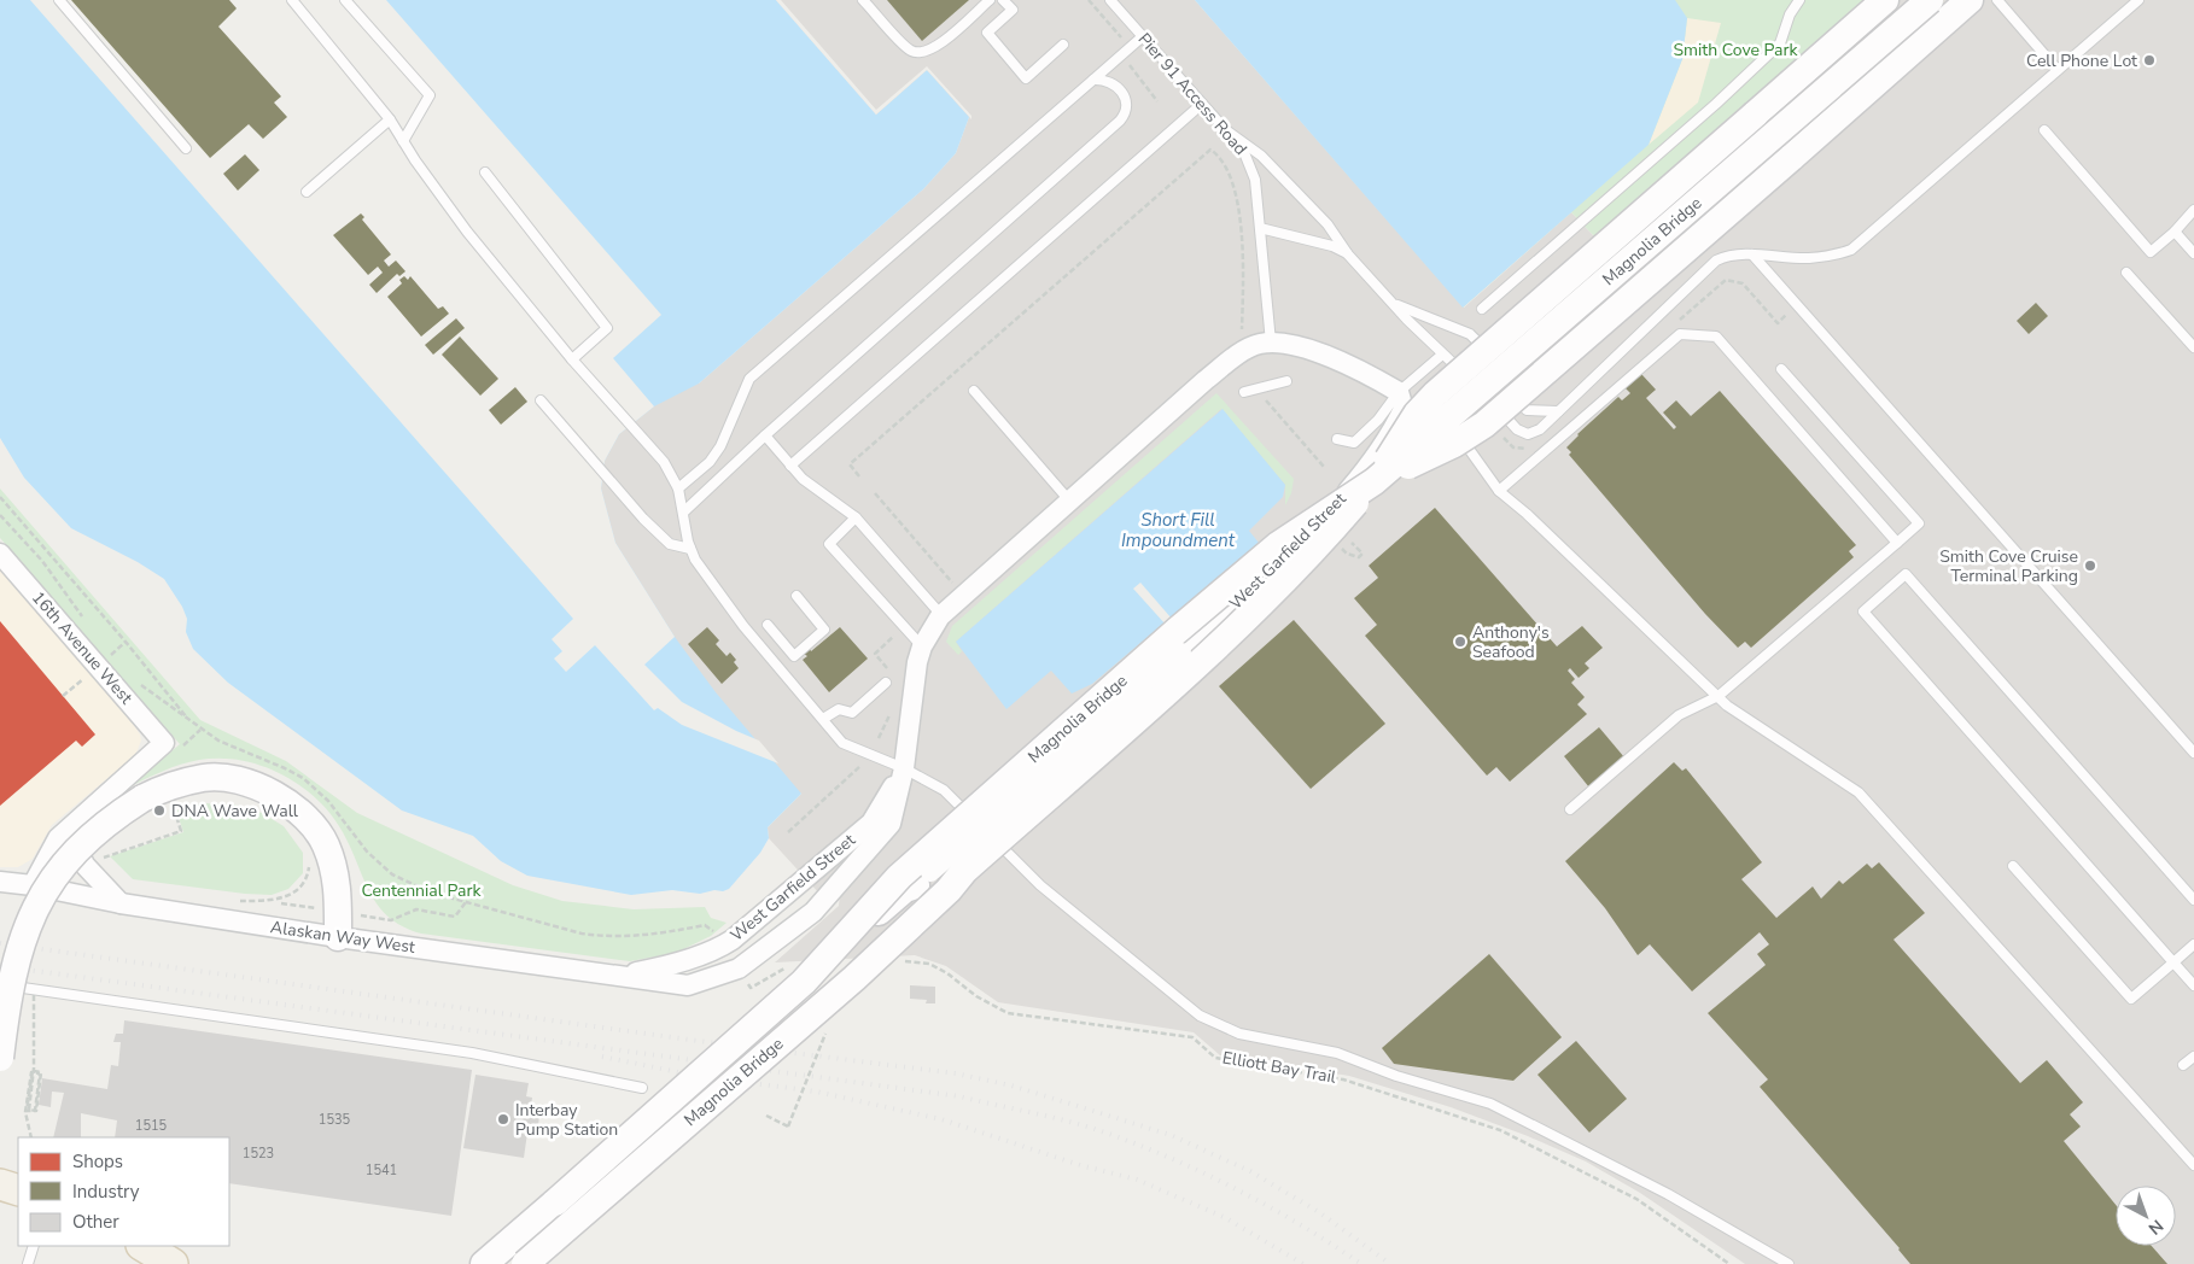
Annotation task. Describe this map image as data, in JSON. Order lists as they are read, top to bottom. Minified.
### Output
{"streets":{"main road":["Magnolia Bridge"],"street":["West Garfield Street","16th Avenue West","Alaskan Way West"],"lane":["Pier 91 Access Road"],"path":["Elliott Bay Trail"]},"crossings":[["Pier 91 Access Road","West Garfield Street"],["West Garfield Street","Alaskan Way West"]],"water":["Short Fill Impoundment"],"parks":["Smith Cove Park","Centennial Park"],"places":["Cell Phone Lot","Smith Cove Cruise Terminal Parking","Anthony's Seafood","DNA Wave Wall","Interbay Pump Station"],"house_numbers":["1535","1515","1523","1541"],"legend":["Shops","Industry","Other"],"north":"bottom right"}
